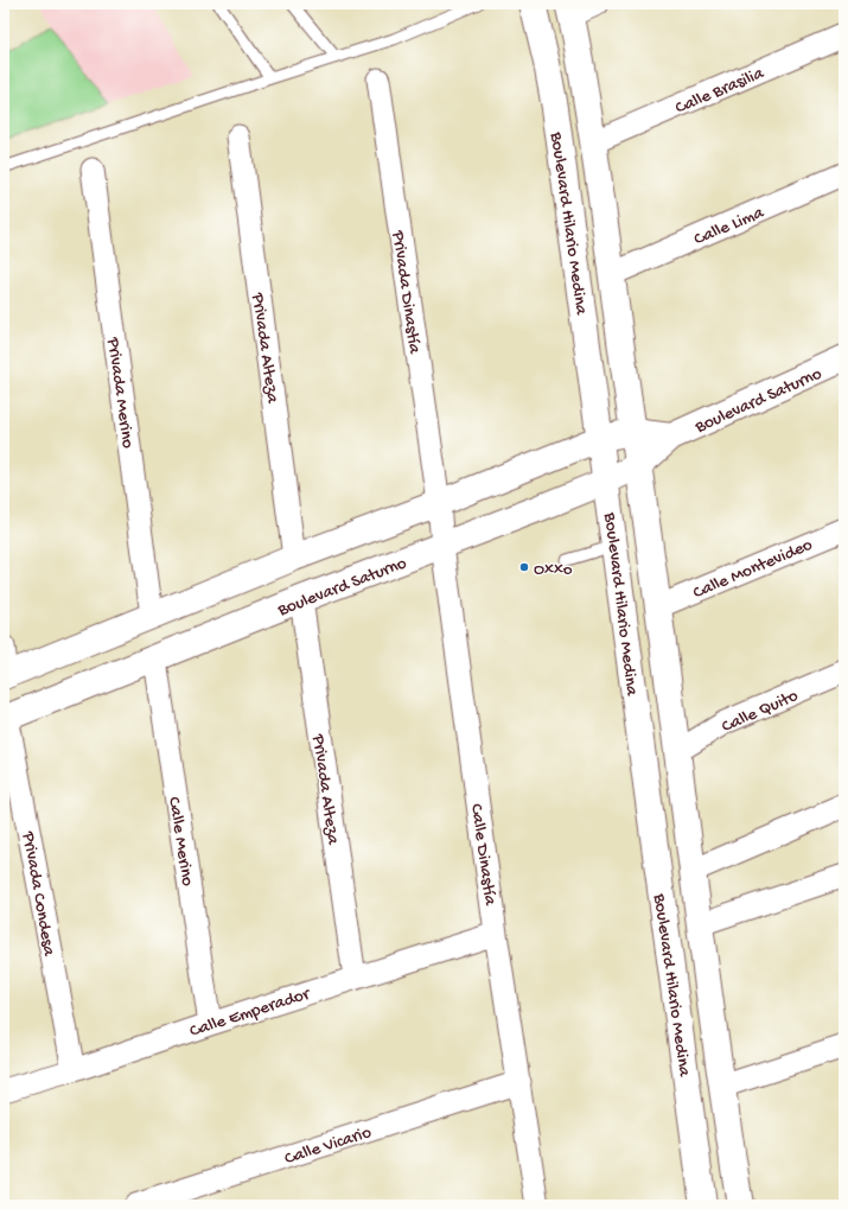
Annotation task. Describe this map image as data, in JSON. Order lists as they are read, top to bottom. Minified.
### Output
{"streets":{"main road":["Boulevard Hilario Medina","Boulevard Saturno"],"street":["Calle Brasilia","Calle Lima","Privada Dinastía","Privada Alteza","Privada Merino","Calle Montevideo","Calle Quito","Calle Merino","Calle Dinastía","Privada Condesa","Calle Emperador","Calle Vicario"]},"crossings":[["Calle Brasilia","Boulevard Hilario Medina"],["Boulevard Hilario Medina","Calle Lima"],["Boulevard Hilario Medina","Boulevard Saturno"],["Boulevard Hilario Medina","Calle Montevideo"],["Boulevard Hilario Medina","Calle Quito"],["Privada Dinastía","Calle Dinastía"],["Privada Alteza","Boulevard Saturno"],["Privada Alteza","Calle Emperador"],["Boulevard Saturno","Calle Merino"],["Boulevard Saturno","Calle Dinastía"],["Boulevard Saturno","Privada Condesa"],["Calle Merino","Calle Emperador"],["Calle Dinastía","Calle Emperador"],["Calle Dinastía","Calle Vicario"],["Privada Condesa","Calle Emperador"]],"places":["Oxxo"]}
